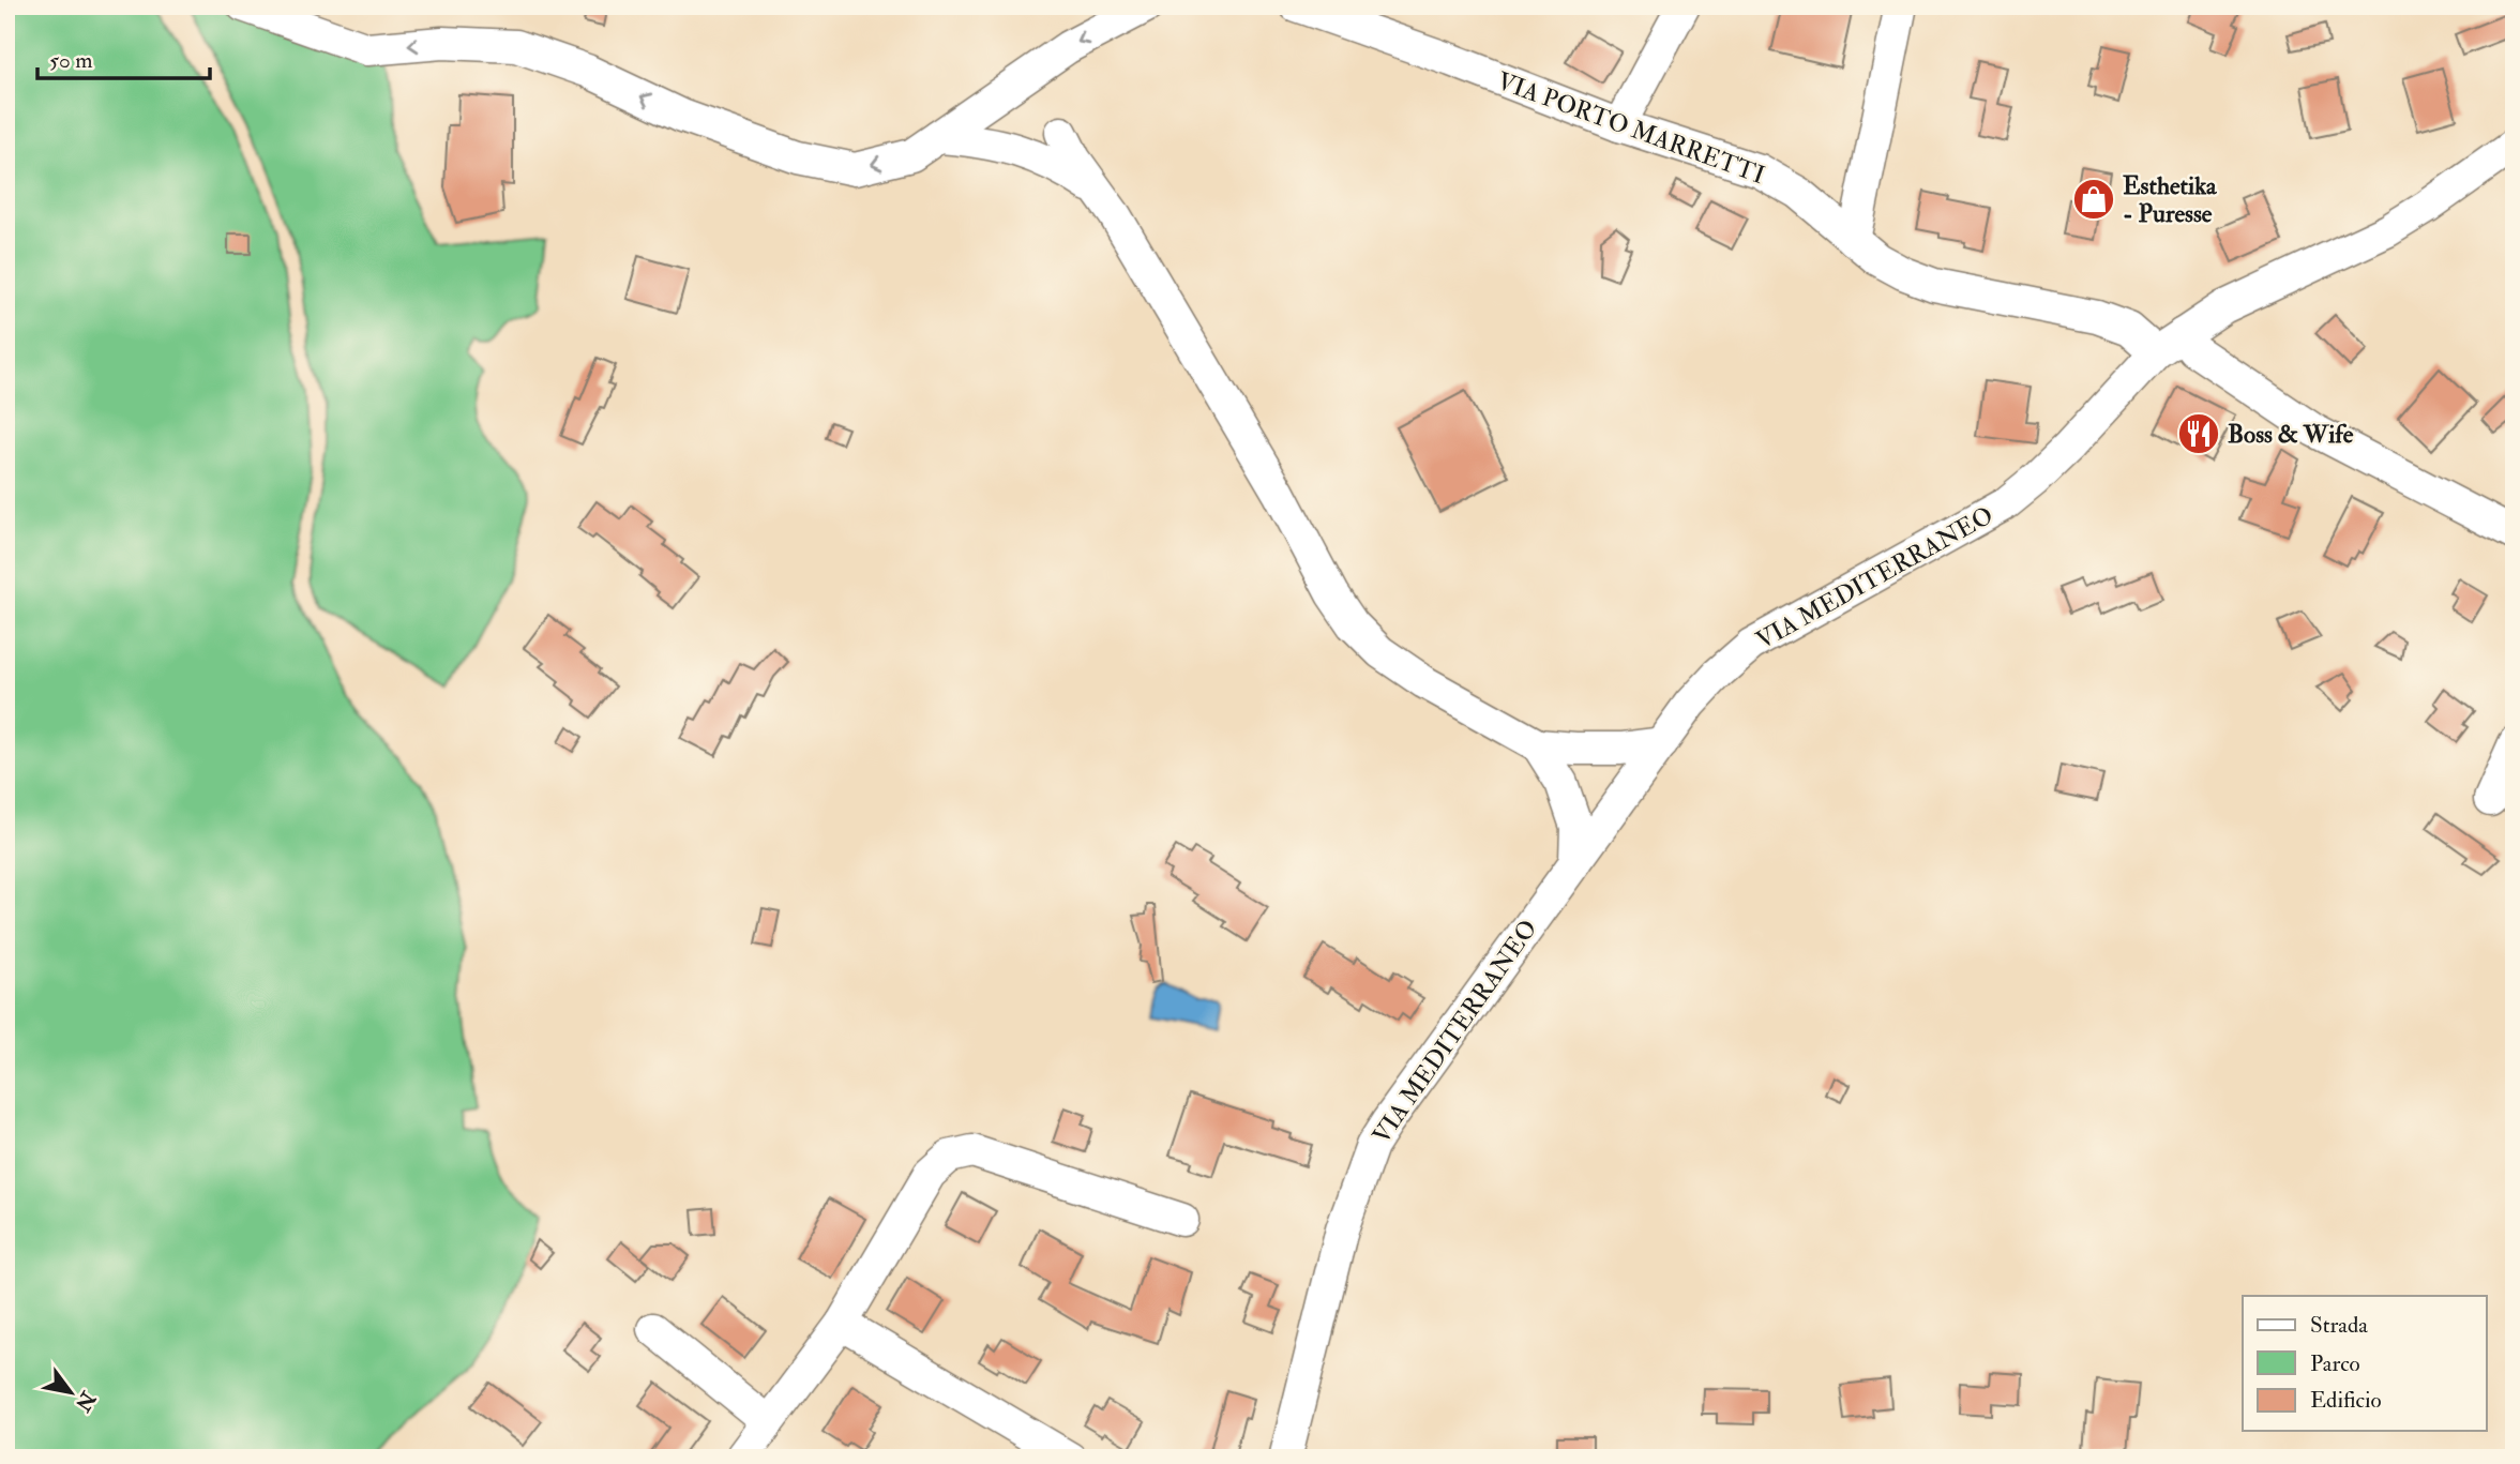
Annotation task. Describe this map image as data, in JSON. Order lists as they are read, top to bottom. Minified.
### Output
{"streets":{"street":["VIA PORTO MARRETTI","VIA MEDITERRANEO"]},"crossings":[["VIA PORTO MARRETTI","VIA MEDITERRANEO"]],"places":{"shop":["Esthetika - Puresse"],"restaurant":["Boss & Wife"]},"legend":["Strada","Parco","Edificio"],"scale_bar":"50 m","north":"bottom right"}
